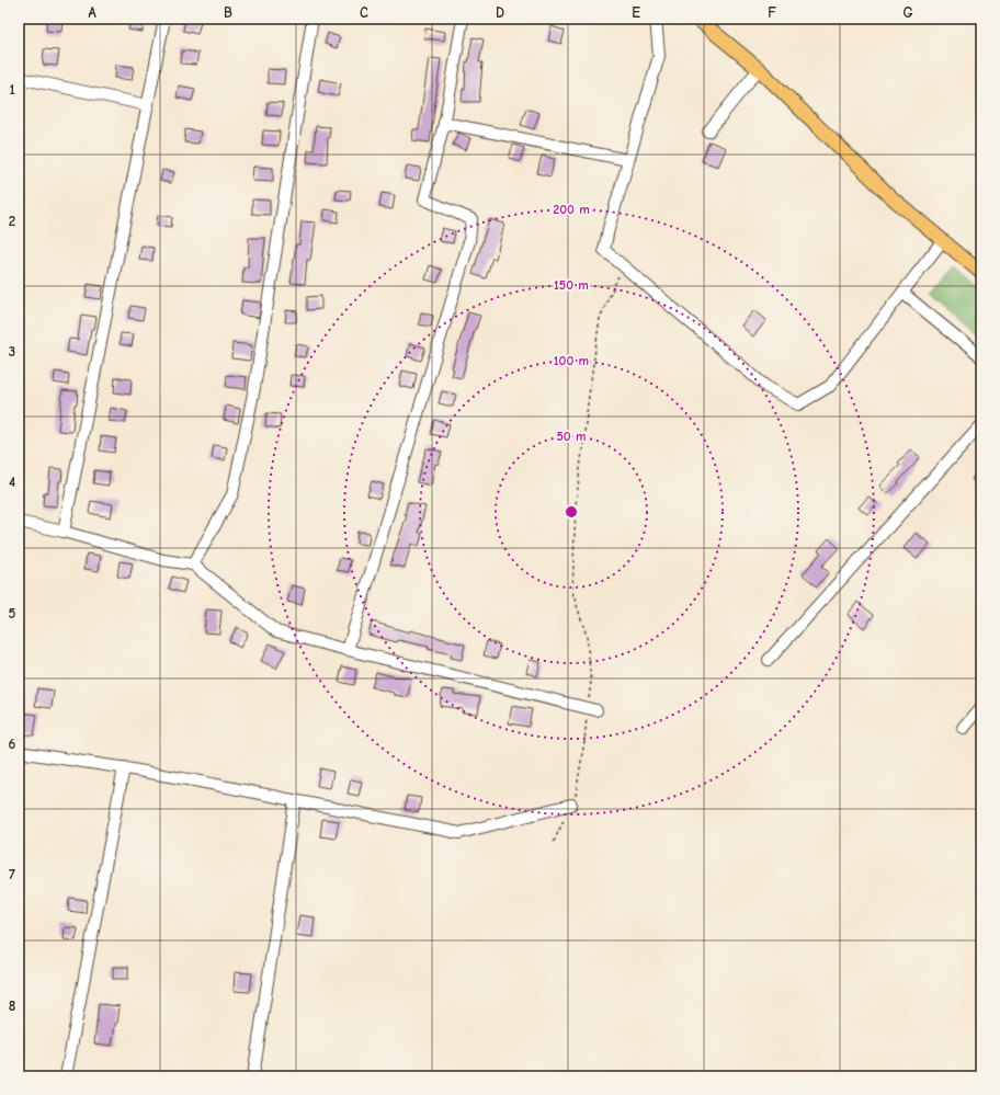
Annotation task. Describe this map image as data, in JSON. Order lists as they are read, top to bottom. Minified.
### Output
{"grid":{"columns":["A","B","C","D","E","F","G"],"rows":["1","2","3","4","5","6","7","8"]},"rings":["200 m","150 m","100 m","50 m"]}
